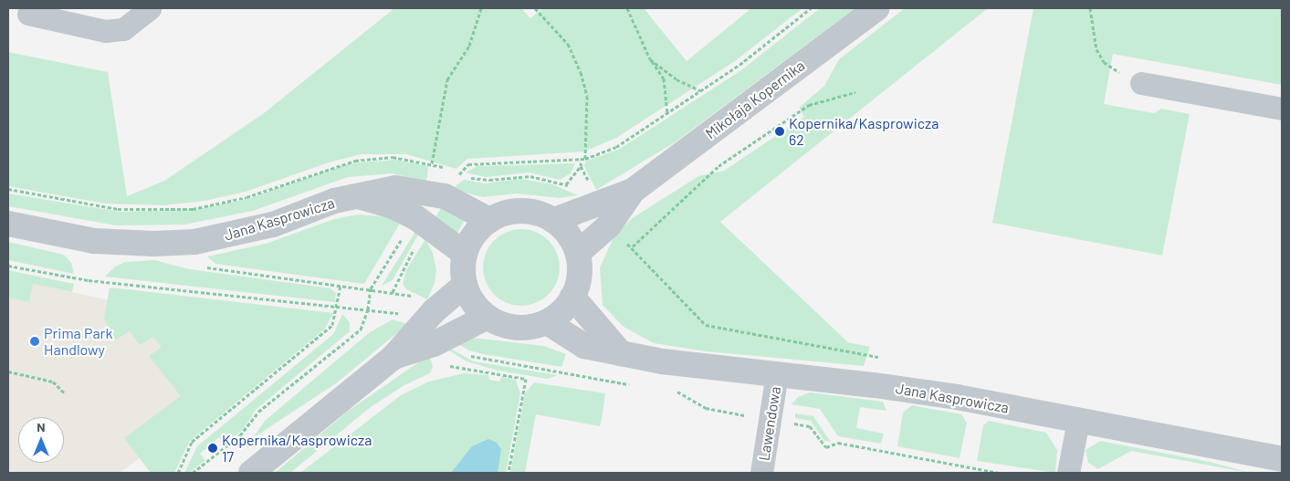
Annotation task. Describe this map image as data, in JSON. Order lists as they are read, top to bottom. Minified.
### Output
{"streets":{"street":["Mikołaja Kopernika","Jana Kasprowicza","Lawendowa"]},"crossings":[["Mikołaja Kopernika","Jana Kasprowicza"],["Jana Kasprowicza","Lawendowa"]],"places":["Kopernika/Kasprowicza 62","Prima Park Handlowy","Kopernika/Kasprowicza 17"],"north":"top"}
